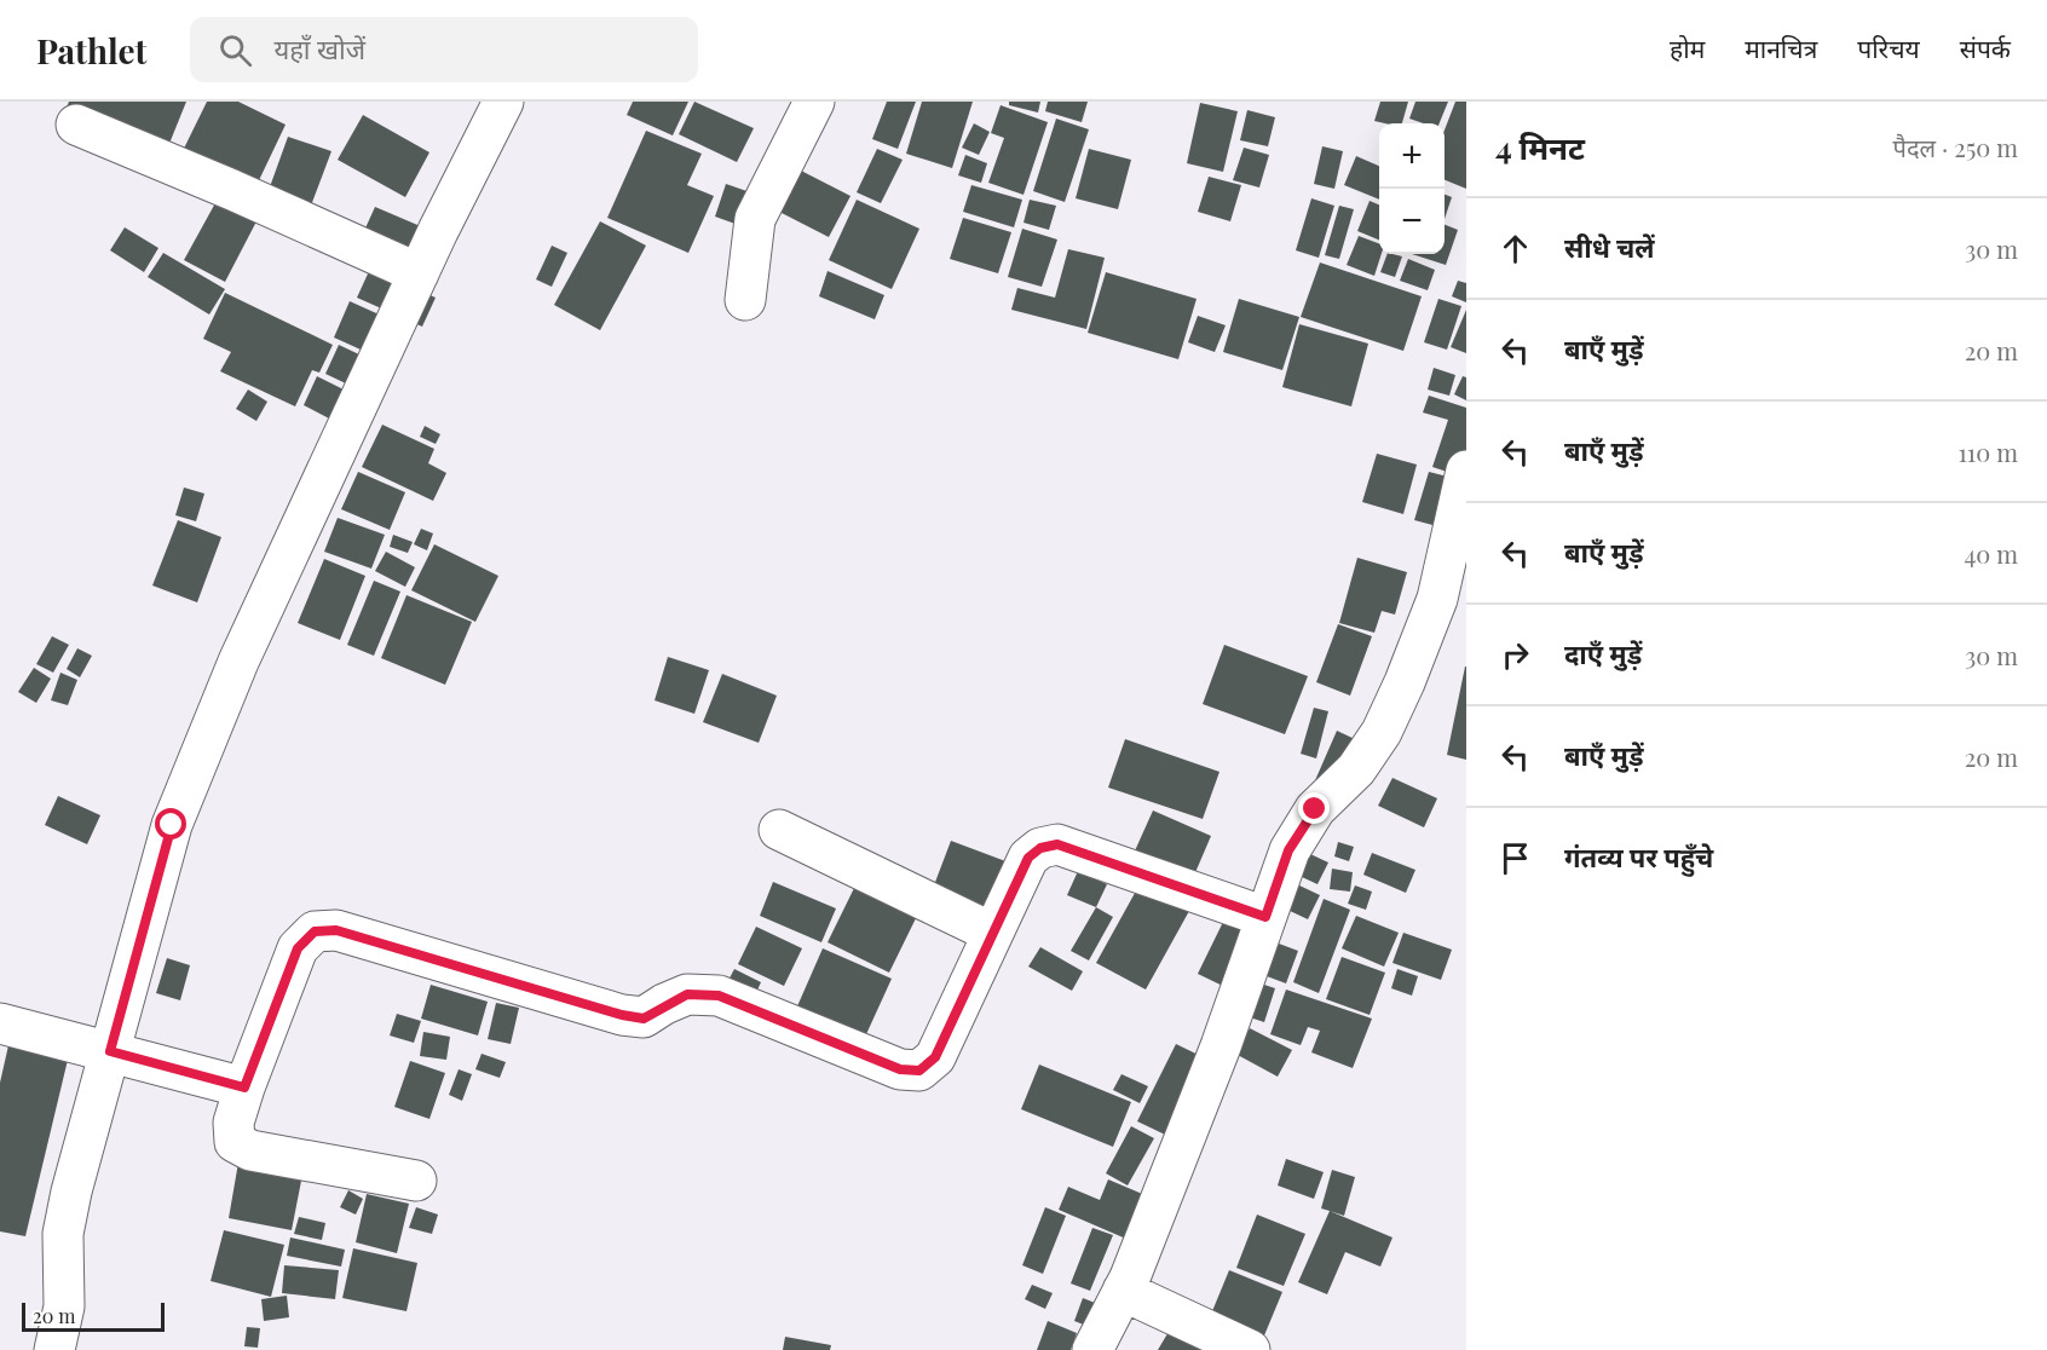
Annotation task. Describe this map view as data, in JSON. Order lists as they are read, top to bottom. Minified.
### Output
{"scale_bar":"20 m","page":{"header":"Pathlet","search":"यहाँ खोजें","nav":["होम","मानचित्र","परिचय","संपर्क"],"heading":["4 मिनट","पैदल · 250 m"],"map_buttons":["+","−"],"list":[["सीधे चलें","30 m"],["बाएँ मुड़ें","20 m"],["बाएँ मुड़ें","110 m"],["बाएँ मुड़ें","40 m"],["दाएँ मुड़ें","30 m"],["बाएँ मुड़ें","20 m"],"गंतव्य पर पहुँचे"],"scale":"20 m"}}
